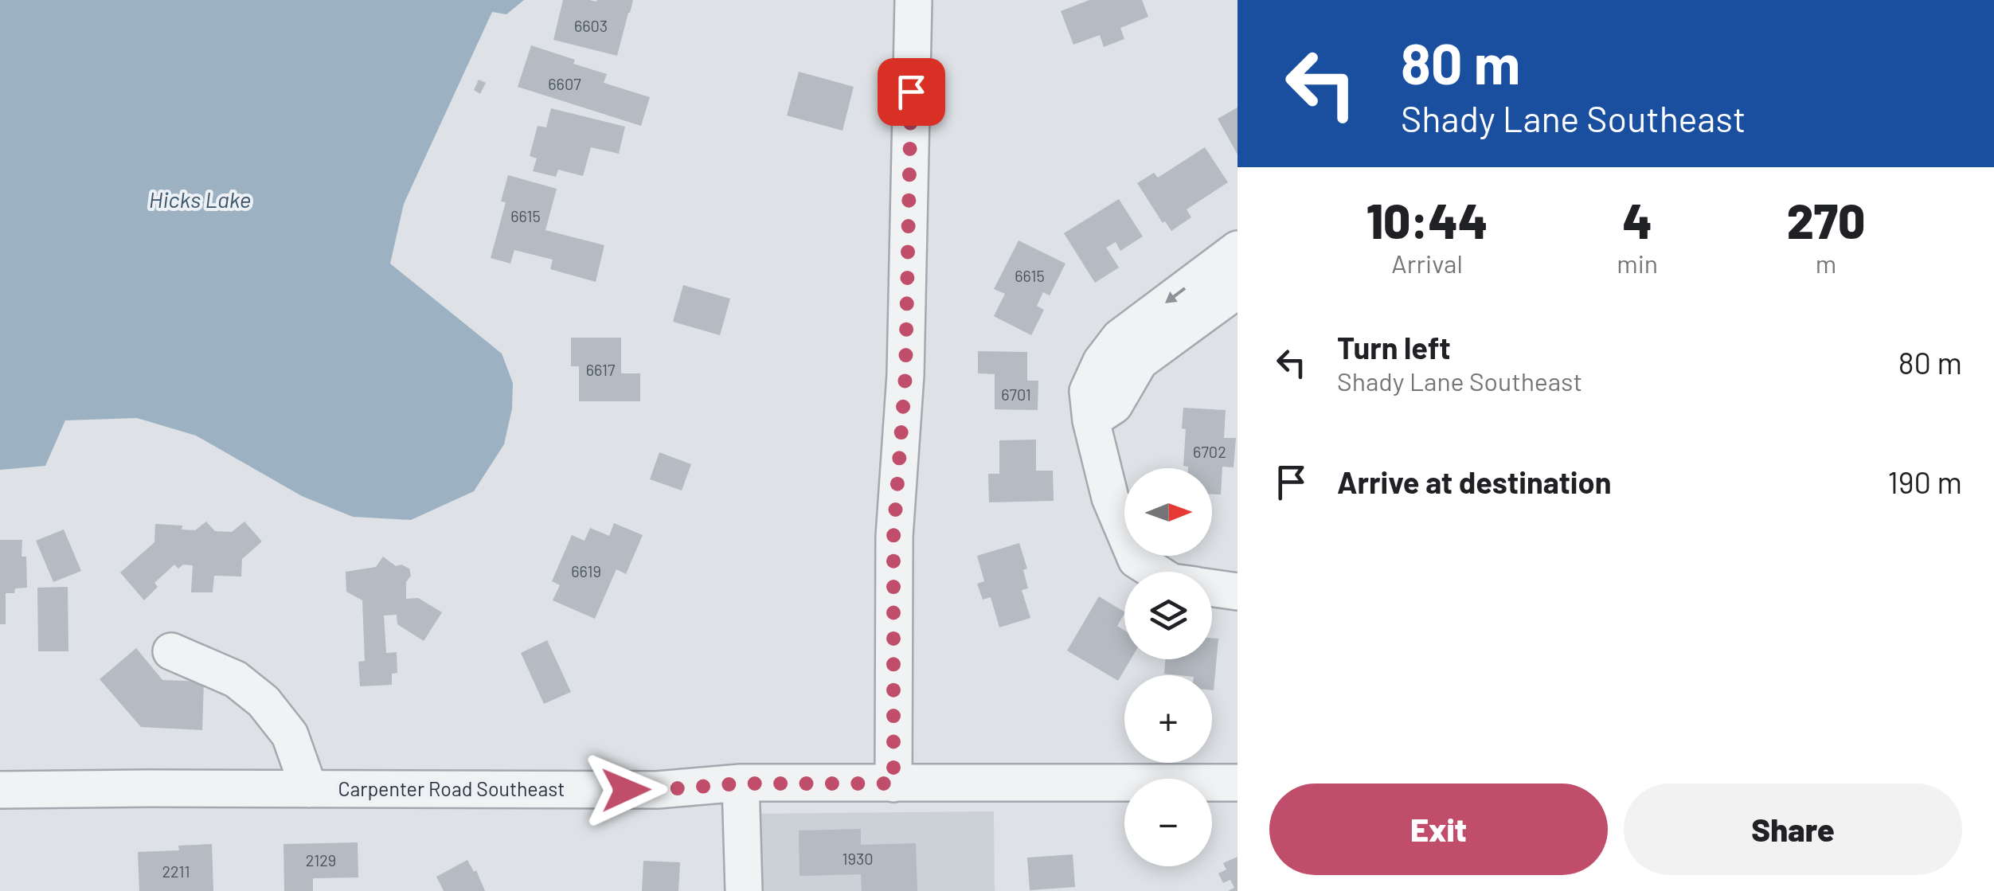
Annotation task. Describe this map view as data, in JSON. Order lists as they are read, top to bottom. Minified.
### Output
{"streets":{"street":["Carpenter Road Southeast"]},"water":["Hicks Lake"],"house_numbers":["6603","6607","6615","6615","6617","6701","6702","6619","1930","2129","2211"],"north":"right","page":{"turn":["80 m","Shady Lane Southeast"],"eta":["10:44","Arrival","4","min","270","m"],"list":[{"name":"Turn left","note":"Shady Lane Southeast","value":"80 m"},{"name":"Arrive at destination","value":"190 m"}],"map_buttons":["+","−"],"buttons":["Exit","Share"]}}
